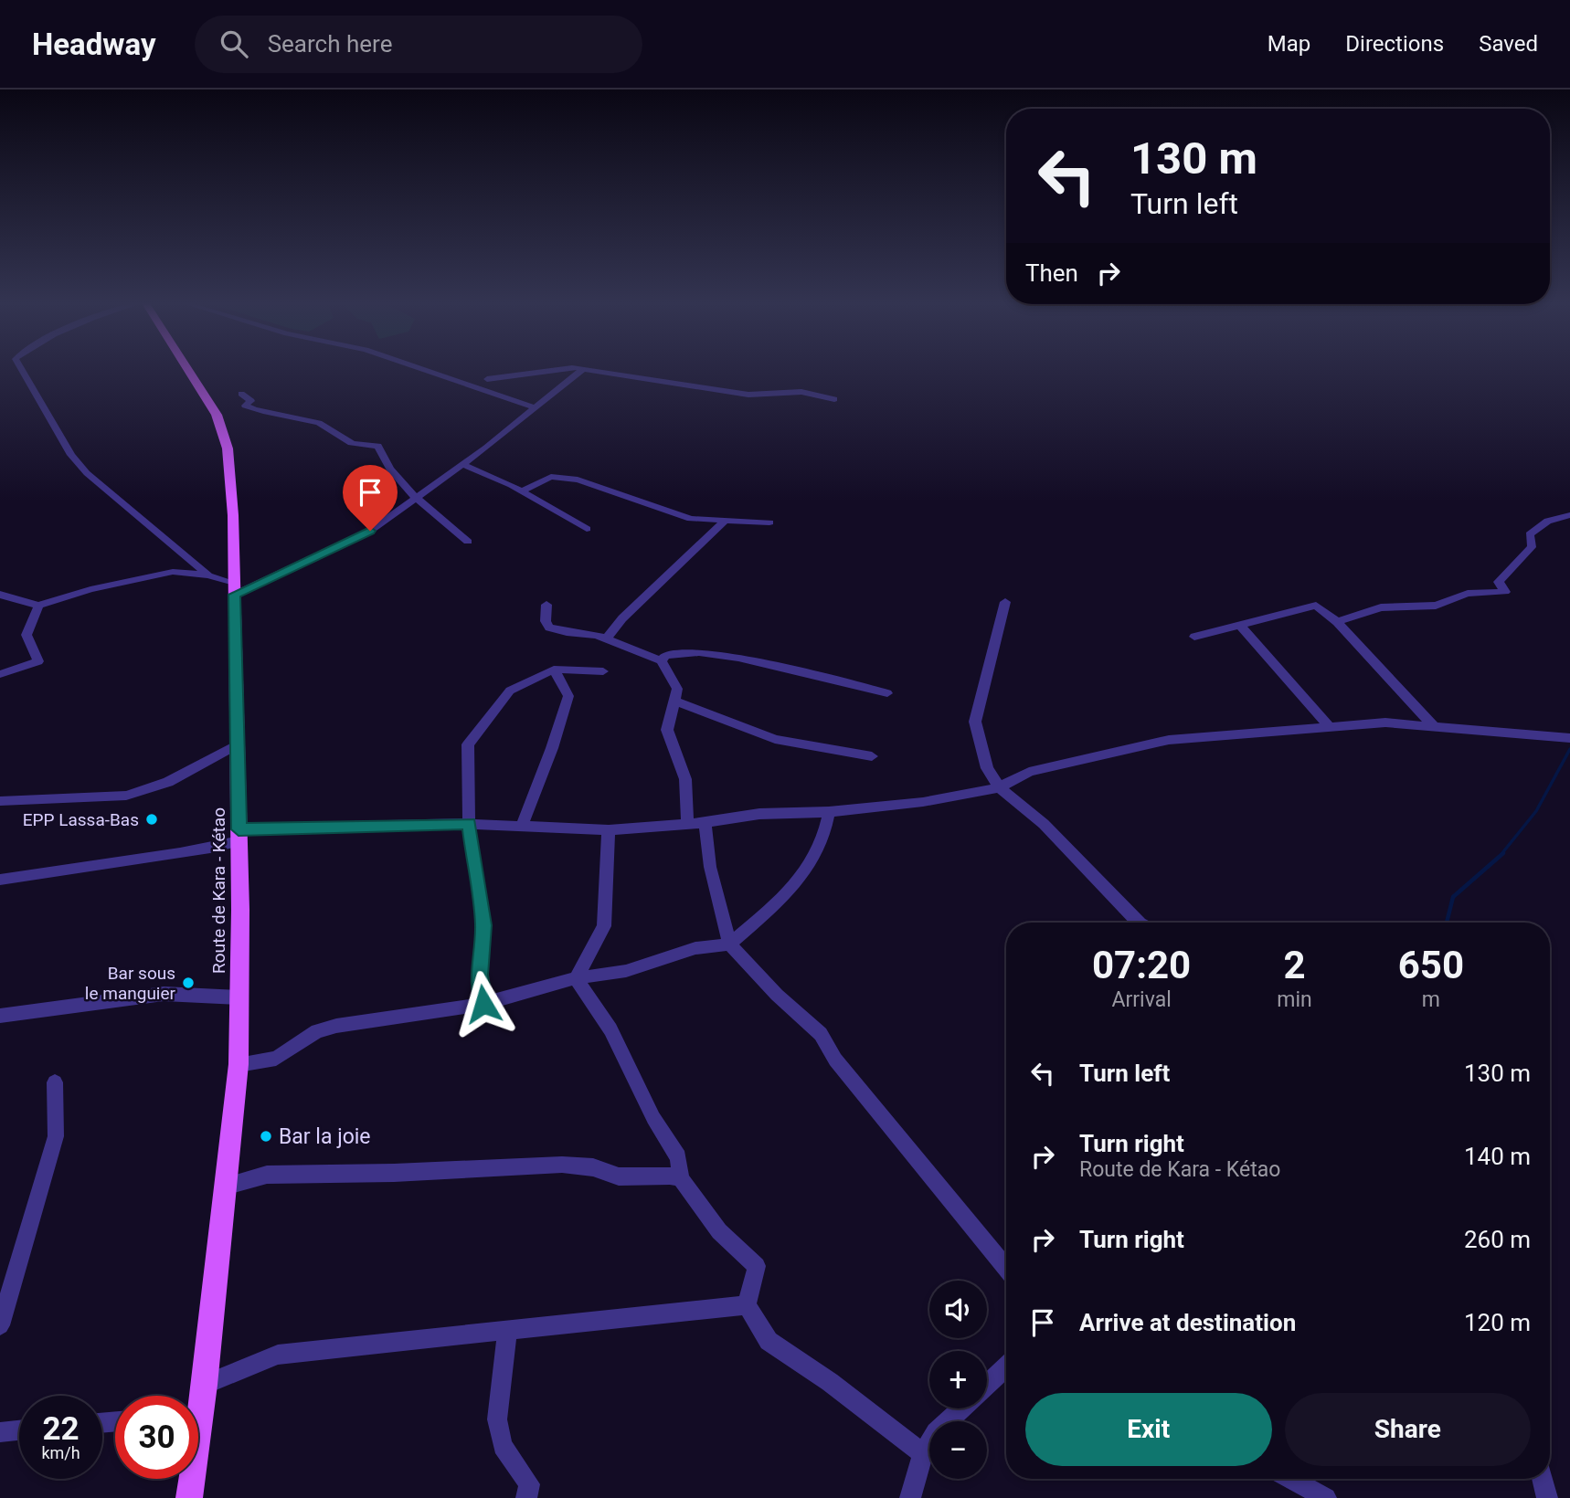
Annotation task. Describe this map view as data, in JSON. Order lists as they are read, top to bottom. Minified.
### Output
{"streets":{"main road":["Route de Kara - Kétao"]},"places":["EPP Lassa-Bas","Bar sous le manguier","Bar la joie"],"page":{"header":"Headway","search":"Search here","nav":["Map","Directions","Saved"],"turn":["130 m","Turn left"],"then":"Then","eta":["07:20","Arrival","2","min","650","m"],"list":[{"name":"Turn left","value":"130 m"},{"name":"Turn right","note":"Route de Kara - Kétao","value":"140 m"},{"name":"Turn right","value":"260 m"},{"name":"Arrive at destination","value":"120 m"}],"map_buttons":["+","−"],"buttons":["Exit","Share"],"speed":"22 km/h","limit":"30"}}
